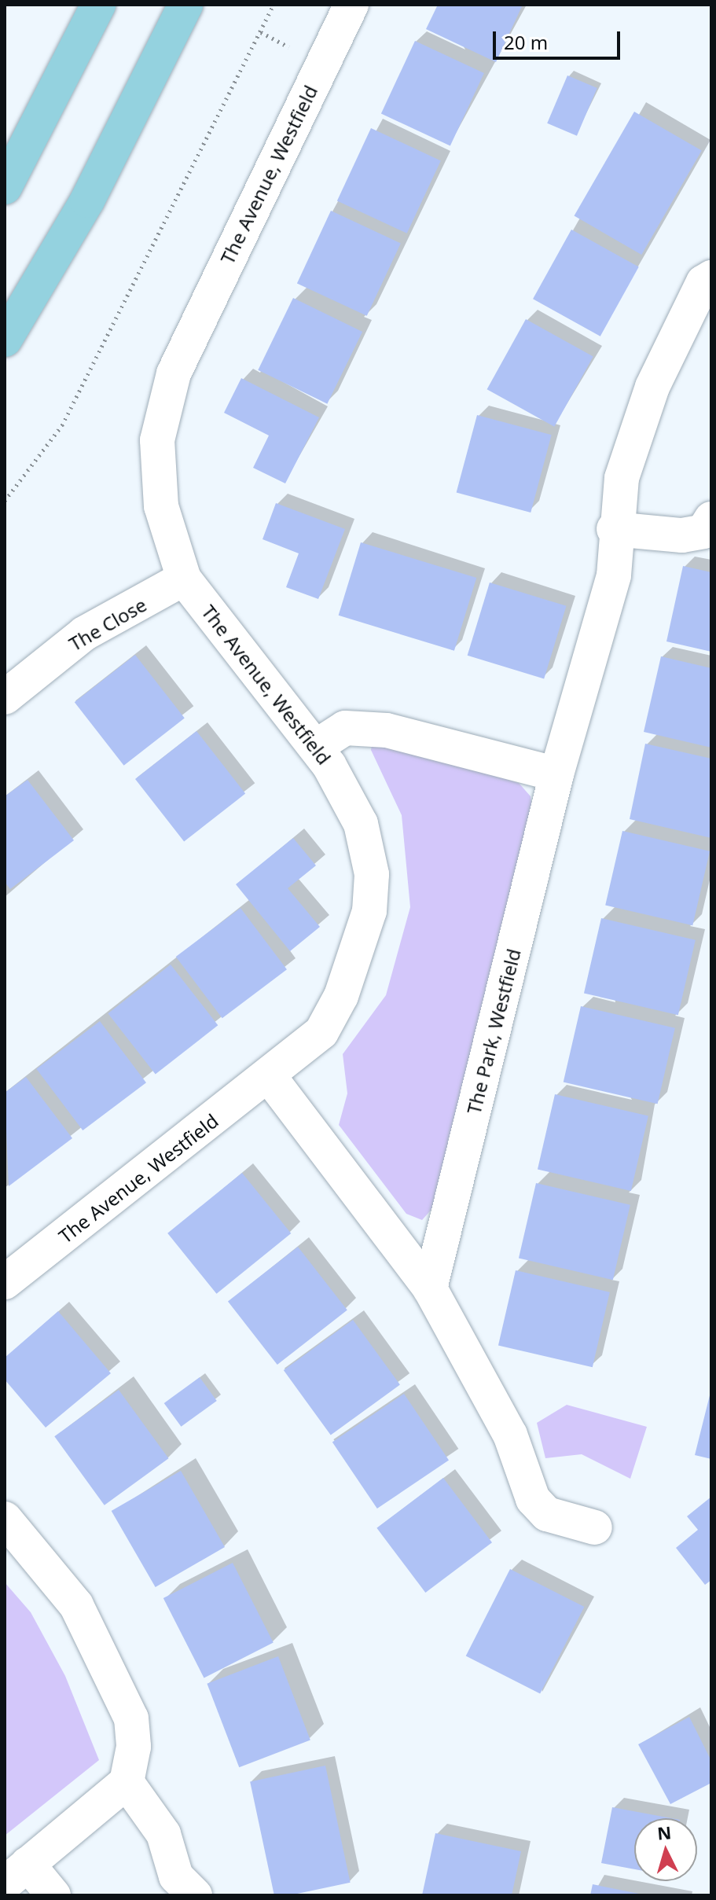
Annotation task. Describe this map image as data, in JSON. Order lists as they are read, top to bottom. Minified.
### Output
{"streets":{"street":["The Avenue, Westfield","The Close","The Park, Westfield"]},"crossings":[["The Avenue, Westfield","The Close"]],"scale_bar":"20 m","north":"top"}
